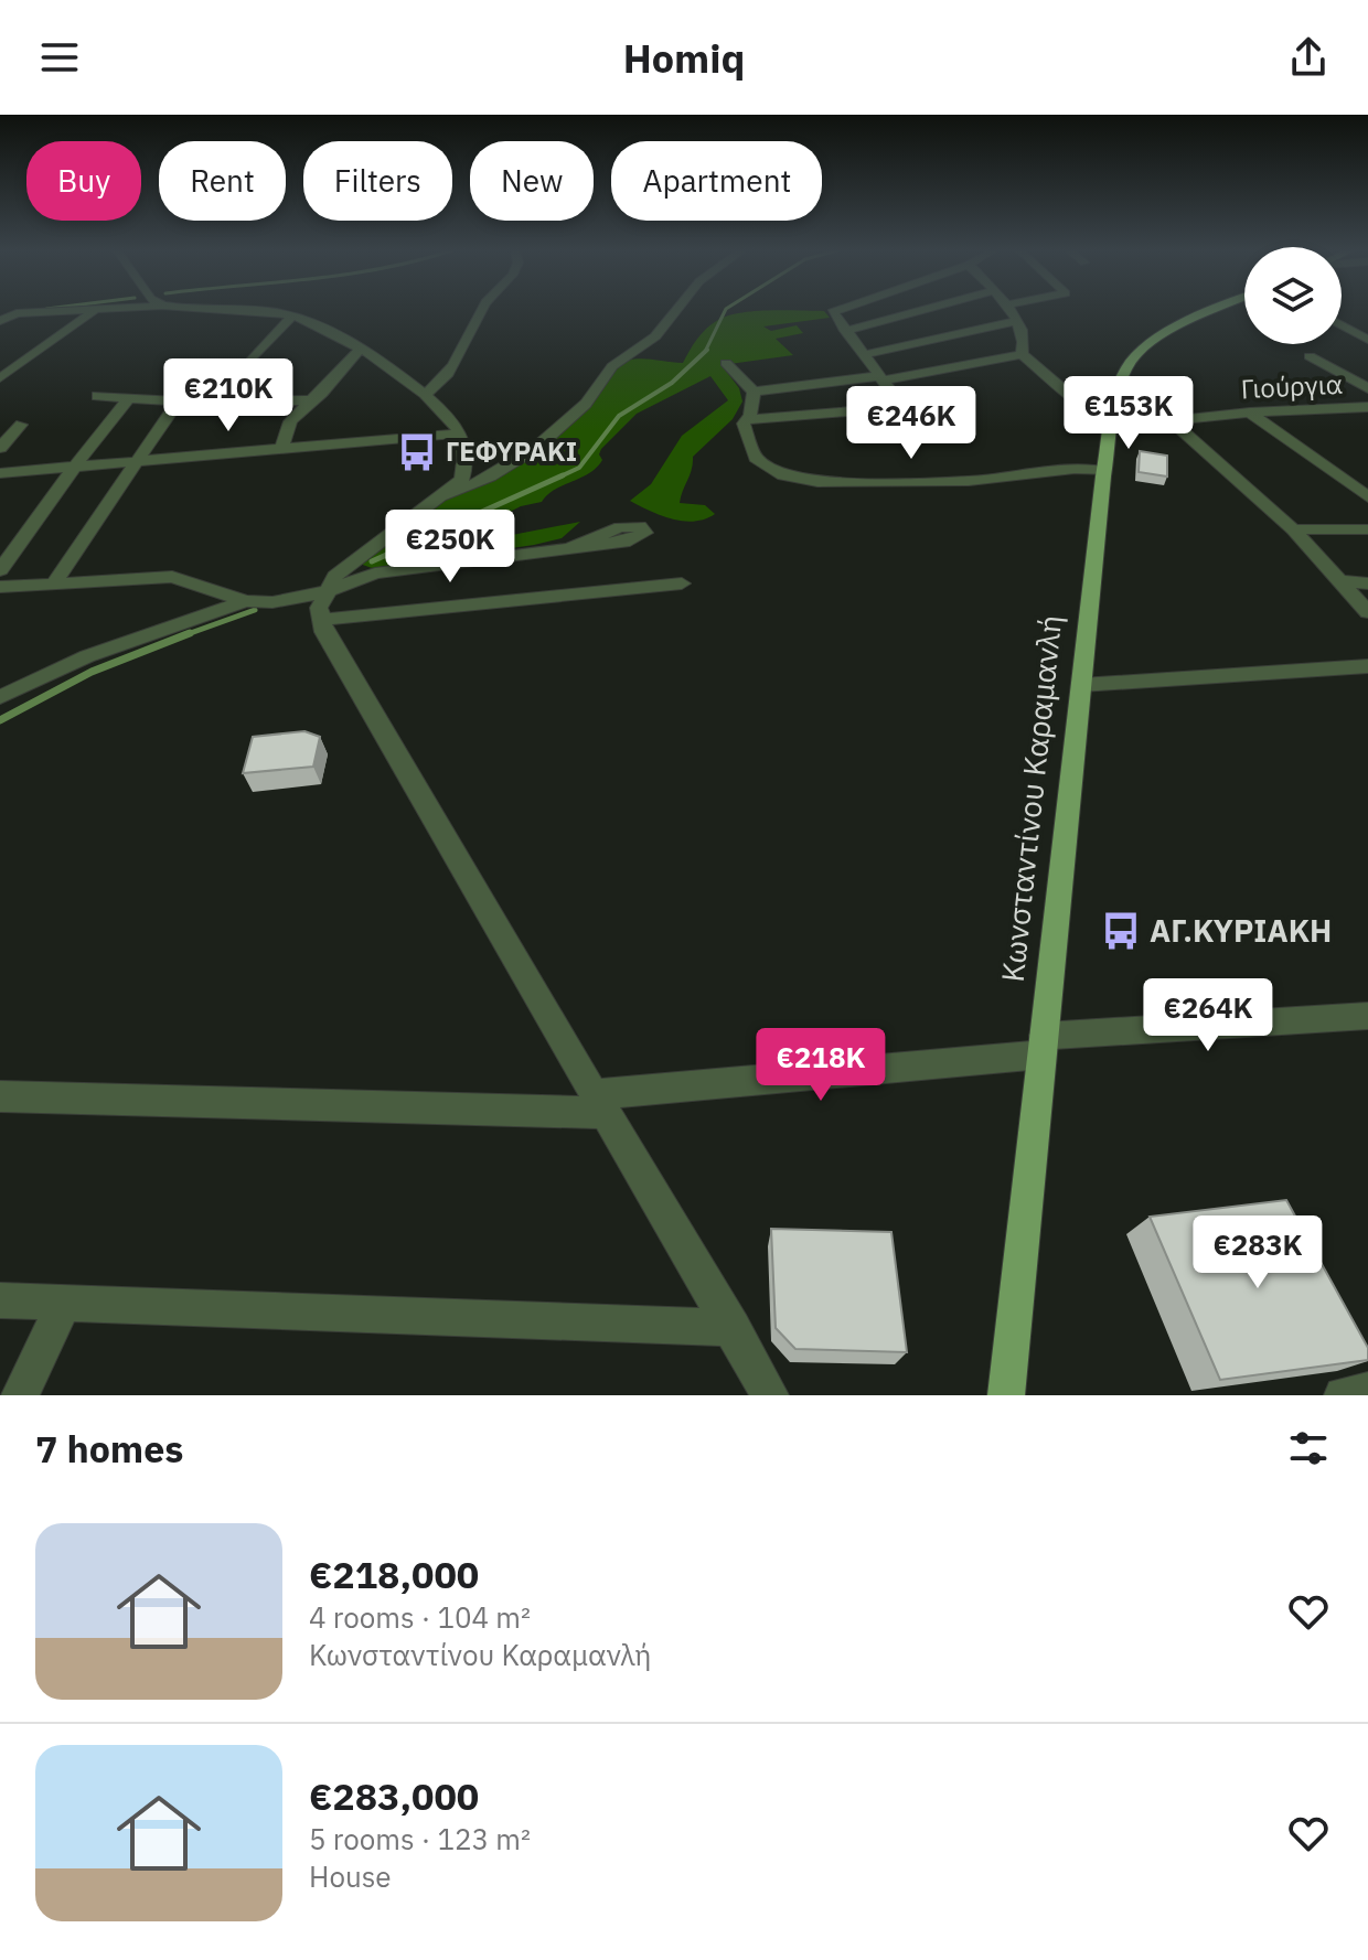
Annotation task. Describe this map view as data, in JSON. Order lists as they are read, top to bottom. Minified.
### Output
{"streets":{"main road":["Κωνσταντίνου Καραμανλή"],"street":["Γιούργια"]},"crossings":[["Γιούργια","Κωνσταντίνου Καραμανλή"]],"places":{"bus stop":["ΓΕΦΥΡΑΚΙ","ΑΓ.ΚΥΡΙΑΚΗ"]},"page":{"header":"Homiq","chip":["Buy","Rent","Filters","New","Apartment"],"price":["€210K","€153K","€246K","€250K","€264K","€218K","€283K"],"heading":"7 homes","list":[{"name":"€218,000","note":"4 rooms · 104 m² · Κωνσταντίνου Καραμανλή"},{"name":"€283,000","note":"5 rooms · 123 m² · House"}]}}
